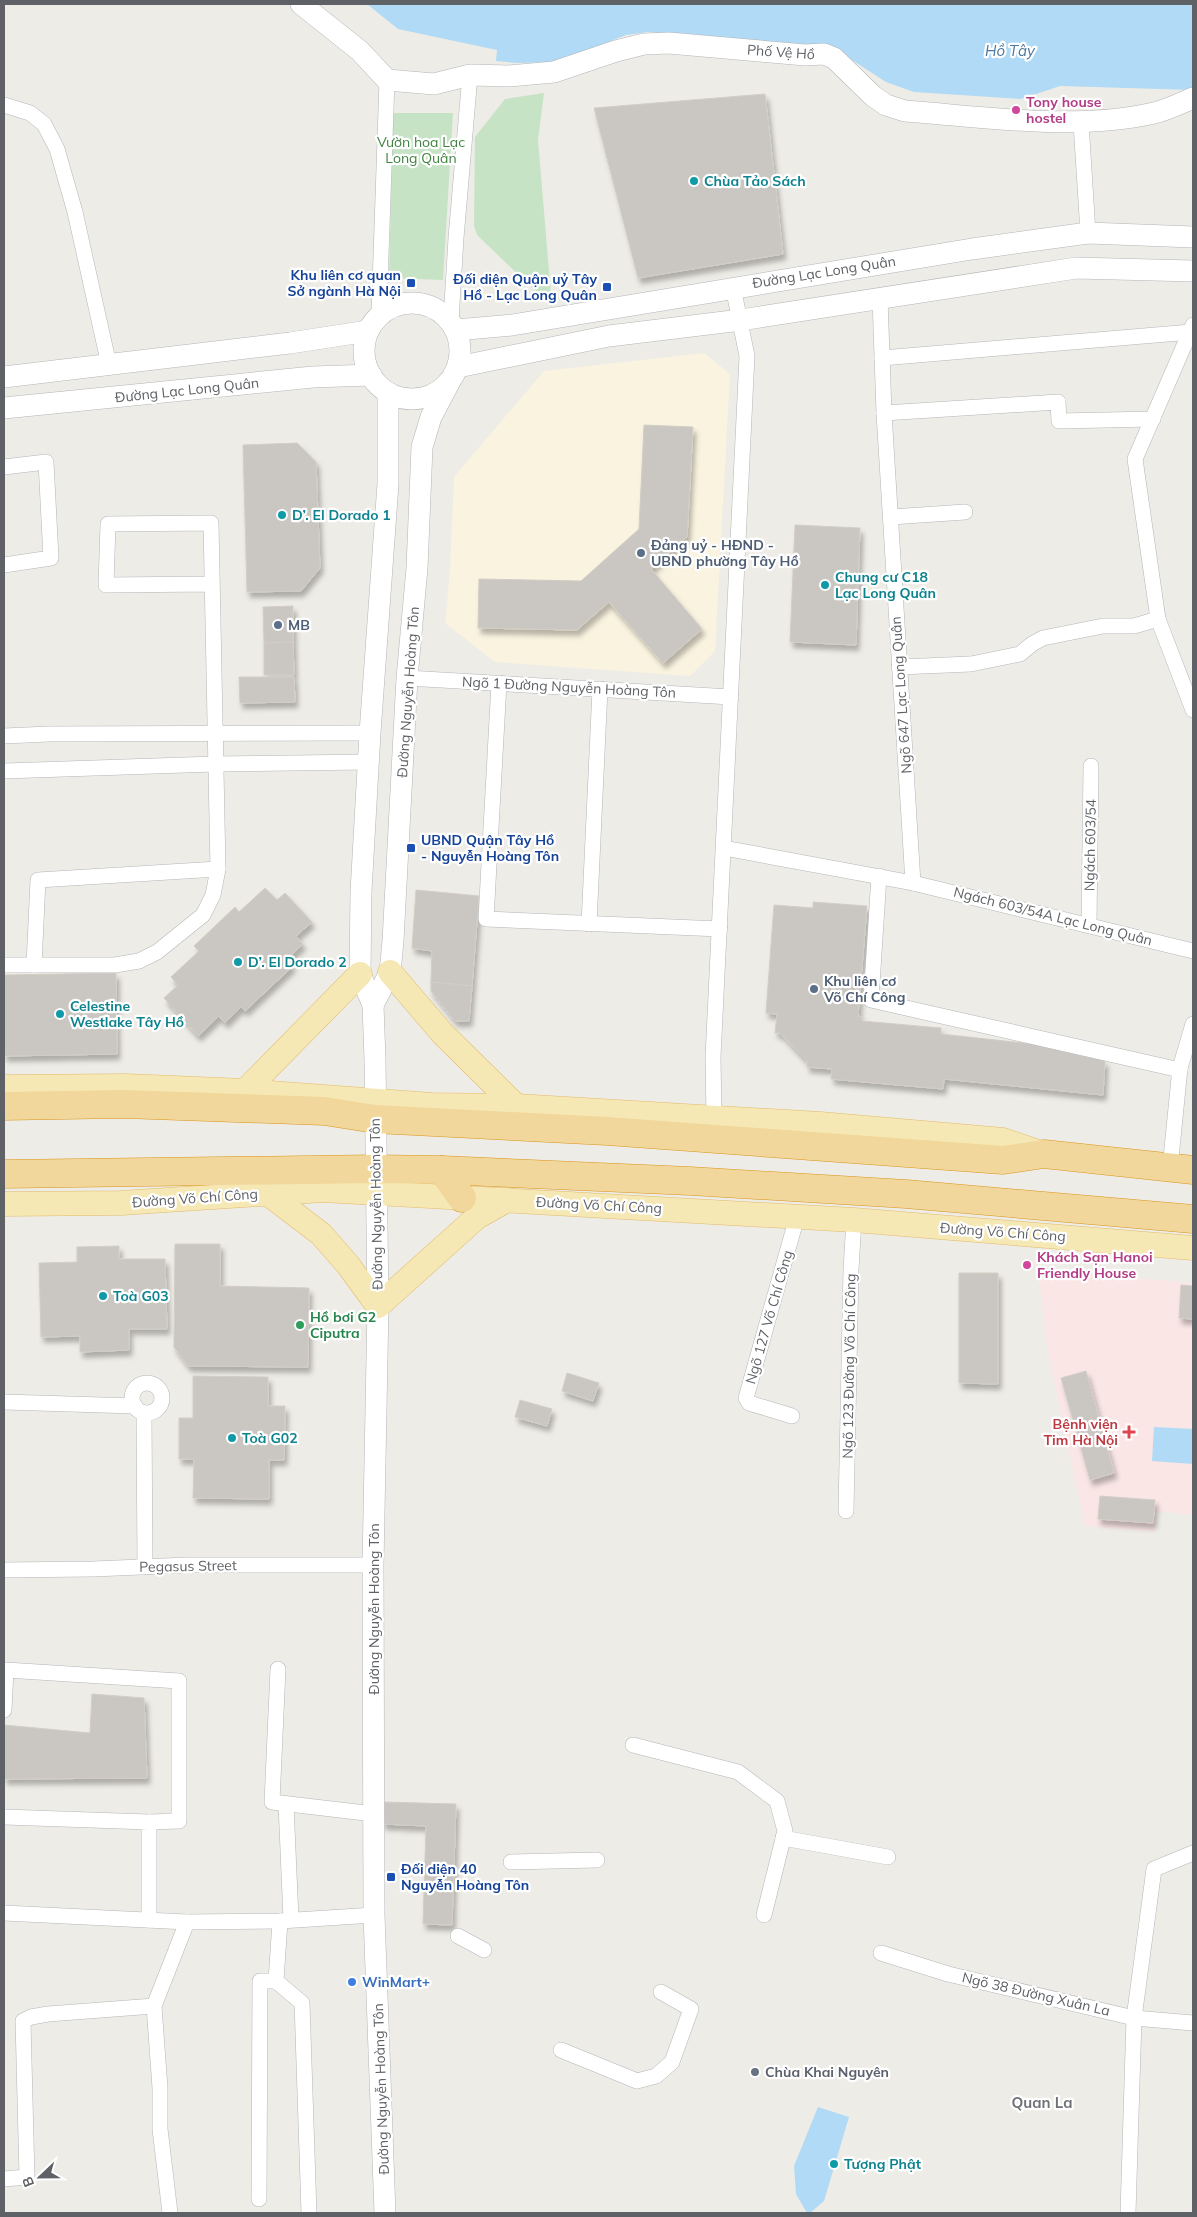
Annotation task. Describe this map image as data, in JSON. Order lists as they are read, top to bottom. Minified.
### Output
{"streets":{"highway":["Đường Võ Chí Công"],"main road":["Phố Vệ Hồ","Đường Lạc Long Quân","Đường Nguyễn Hoàng Tôn"],"street":["Ngõ 1 Đường Nguyễn Hoàng Tôn","Ngõ 647 Lạc Long Quân","Ngách 603/54","Ngách 603/54A Lạc Long Quân","Ngõ 127 Võ Chí Công","Ngõ 123 Đường Võ Chí Công","Pegasus Street","Ngõ 38 Đường Xuân La"]},"crossings":[["Đường Lạc Long Quân","Đường Nguyễn Hoàng Tôn"],["Ngõ 1 Đường Nguyễn Hoàng Tôn","Đường Nguyễn Hoàng Tôn"],["Đường Nguyễn Hoàng Tôn","Đường Võ Chí Công"],["Đường Nguyễn Hoàng Tôn","Pegasus Street"],["Ngõ 647 Lạc Long Quân","Ngách 603/54A Lạc Long Quân"],["Ngách 603/54","Ngách 603/54A Lạc Long Quân"],["Đường Võ Chí Công","Ngõ 127 Võ Chí Công"],["Đường Võ Chí Công","Ngõ 123 Đường Võ Chí Công"]],"districts":["Quan La"],"water":["Hồ Tây"],"parks":["Vườn hoa Lạc Long Quân"],"places":{"other":["Tony house hostel","Chùa Tảo Sách","D’. El Dorado 1","Đảng uỷ - HĐND - UBND phường Tây Hồ","Chung cư C18 Lạc Long Quân","MB","D’. El Dorado 2","Khu liên cơ Võ Chí Công","Celestine Westlake Tây Hồ","Khách Sạn Hanoi Friendly House","Toà G03","Hồ bơi G2 Ciputra","Toà G02","WinMart+","Chùa Khai Nguyên","Tượng Phật"],"transit":["Khu liên cơ quan Sở ngành Hà Nội","Đối diện Quận uỷ Tây Hồ - Lạc Long Quân","UBND Quận Tây Hồ - Nguyễn Hoàng Tôn","Đối diện 40 Nguyễn Hoàng Tôn"],"health":["Bệnh viện Tim Hà Nội"]},"north":"left"}
